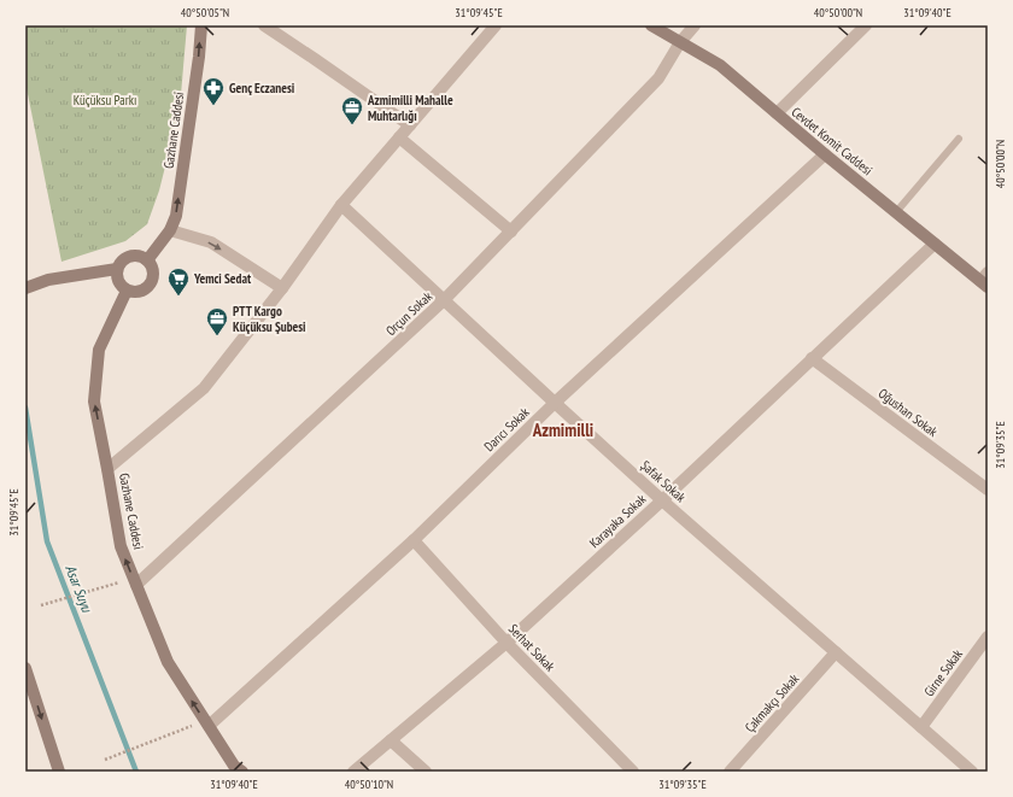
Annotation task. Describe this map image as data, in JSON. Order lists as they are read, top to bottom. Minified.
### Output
{"streets":{"main road":["Gazhane Caddesi","Cevdet Komit Caddesi"],"street":["Orçun Sokak","Oğushan Sokak","Darıcı Sokak","Şafak Sokak","Karayaka Sokak","Serhat Sokak","Girne Sokak","Çakmakçı Sokak"]},"crossings":[["Gazhane Caddesi","Orçun Sokak"],["Gazhane Caddesi","Darıcı Sokak"],["Cevdet Komit Caddesi","Orçun Sokak"],["Cevdet Komit Caddesi","Darıcı Sokak"],["Cevdet Komit Caddesi","Karayaka Sokak"],["Orçun Sokak","Şafak Sokak"],["Oğushan Sokak","Karayaka Sokak"],["Darıcı Sokak","Şafak Sokak"],["Darıcı Sokak","Serhat Sokak"],["Şafak Sokak","Karayaka Sokak"],["Şafak Sokak","Girne Sokak"],["Şafak Sokak","Çakmakçı Sokak"],["Karayaka Sokak","Serhat Sokak"]],"one_way":["Gazhane Caddesi"],"districts":["Azmimilli"],"water":["Asar Suyu"],"parks":["Küçüksu Parkı"],"places":{"pharmacy":["Genç Eczanesi"],"office":["Azmimilli Mahalle Muhtarlığı","PTT Kargo Küçüksu Şubesi"],"supermarket":["Yemci Sedat"]},"coordinates":["40°50'05\"N","31°09'45\"E","40°50'00\"N","31°09'40\"E","31°09'35\"E","40°50'10\"N"]}
